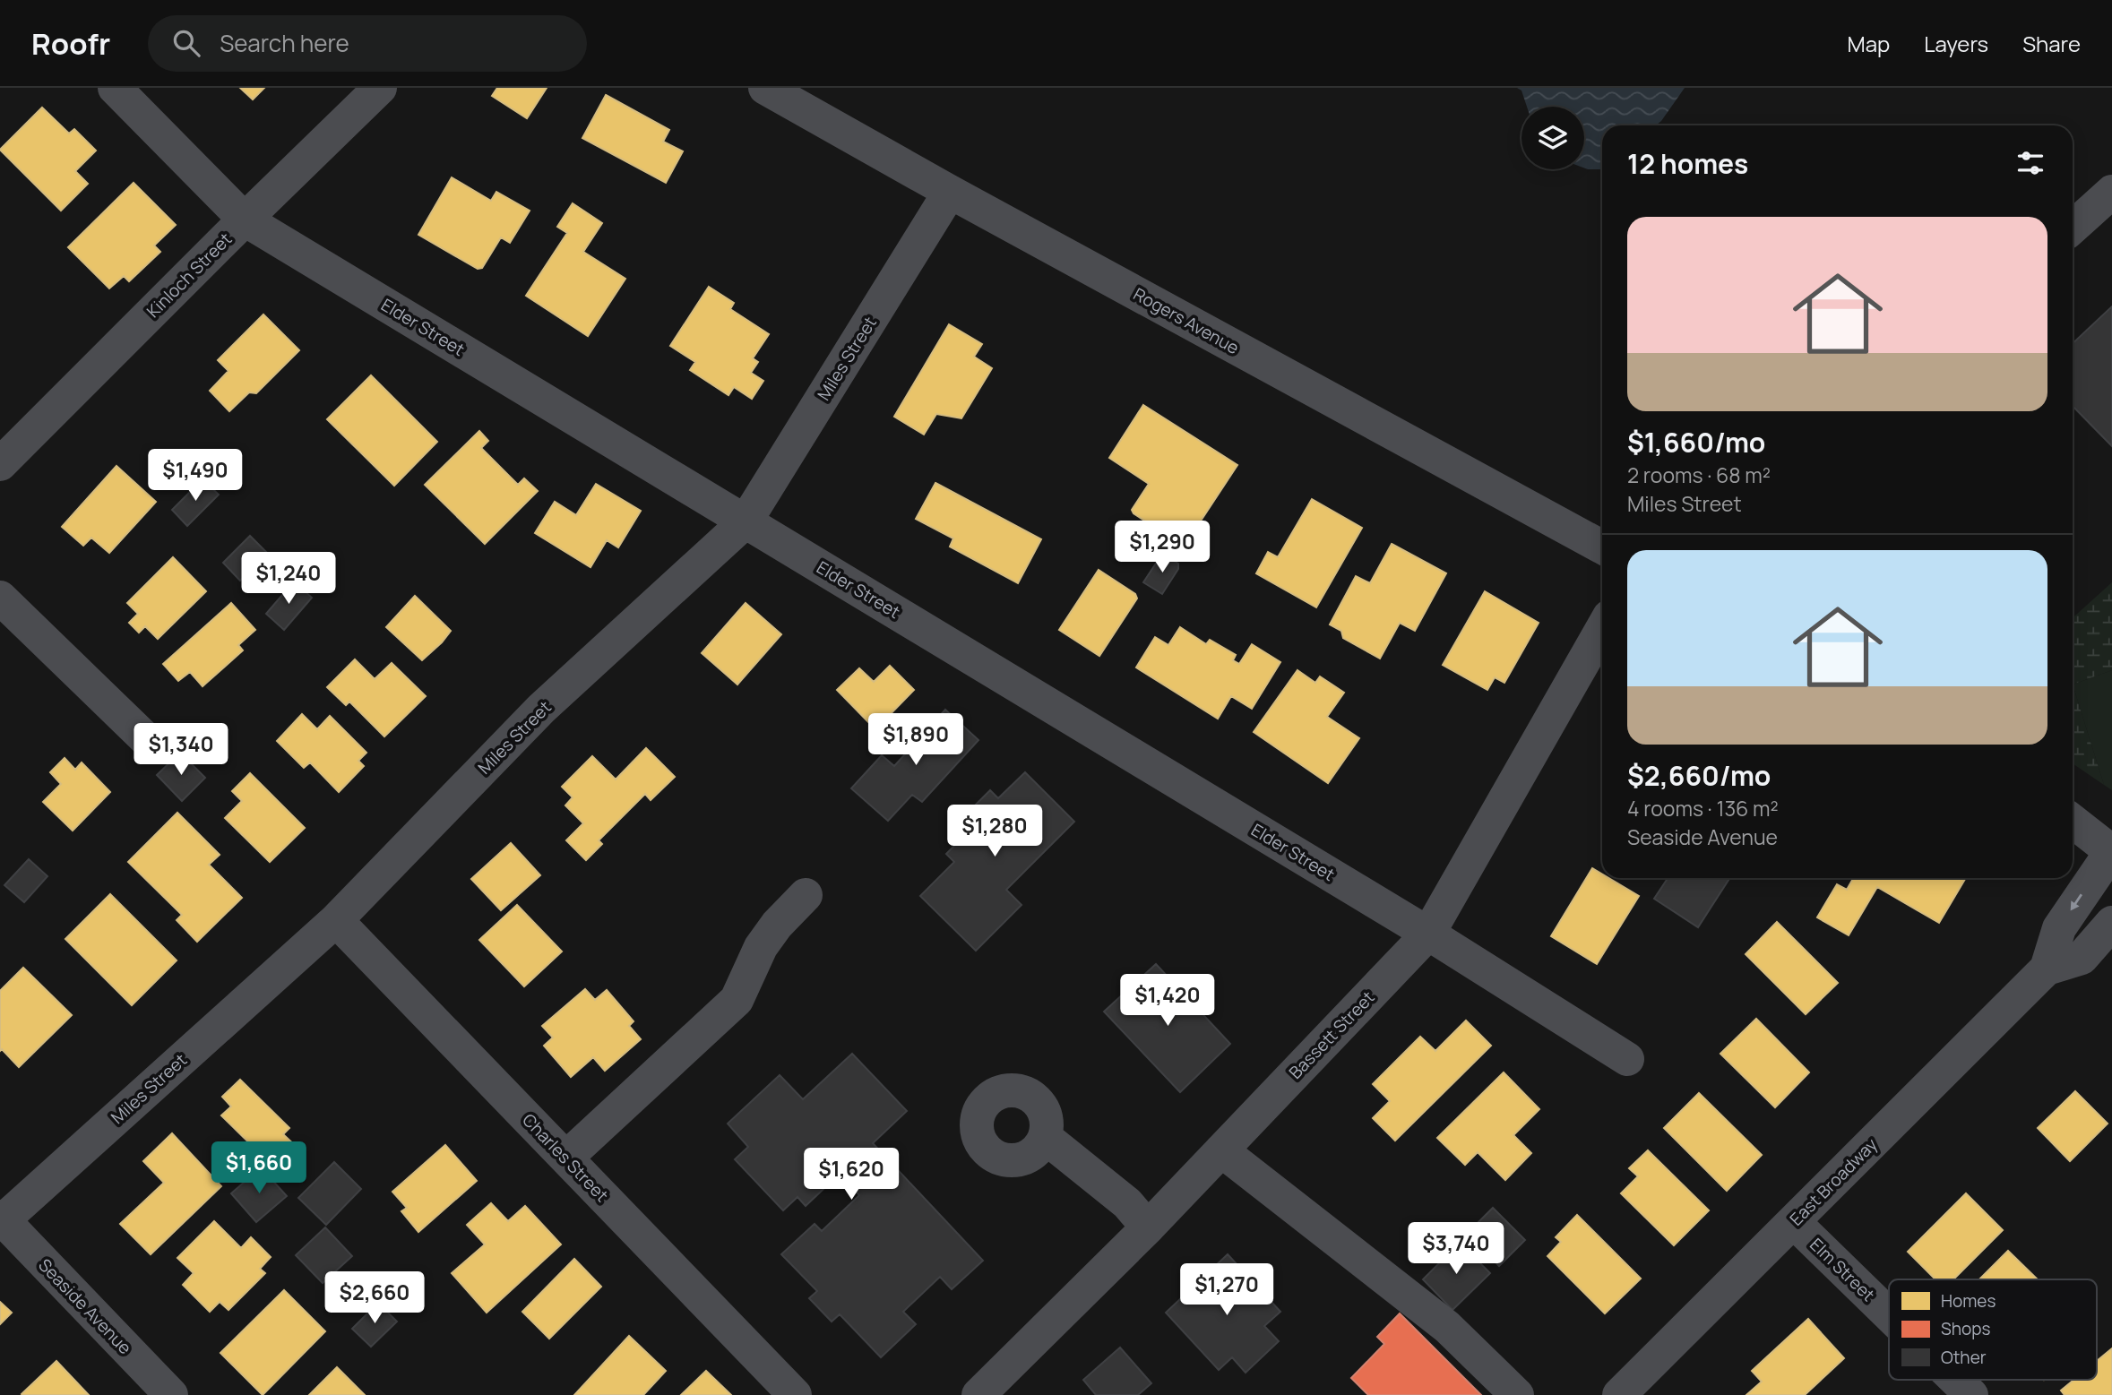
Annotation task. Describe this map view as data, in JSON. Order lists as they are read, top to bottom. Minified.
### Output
{"streets":{"street":["Kinloch Street","Rogers Avenue","Elder Street","Miles Street","Bassett Street","Charles Street","East Broadway","Elm Street","Seaside Avenue"]},"crossings":[["Kinloch Street","Elder Street"],["Rogers Avenue","Miles Street"],["Elder Street","Miles Street"],["Elder Street","Bassett Street"],["Miles Street","Charles Street"],["Miles Street","Seaside Avenue"],["East Broadway","Elm Street"]],"legend":["Homes","Shops","Other"],"page":{"header":"Roofr","search":"Search here","nav":["Map","Layers","Share"],"heading":"12 homes","list":[{"name":"$1,660/mo","note":"2 rooms · 68 m² · Miles Street"},{"name":"$2,660/mo","note":"4 rooms · 136 m² · Seaside Avenue"}],"price":["$1,490","$1,290","$1,240","$1,890","$1,340","$1,280","$1,420","$1,660","$1,620","$3,740","$1,270","$2,660"]}}
